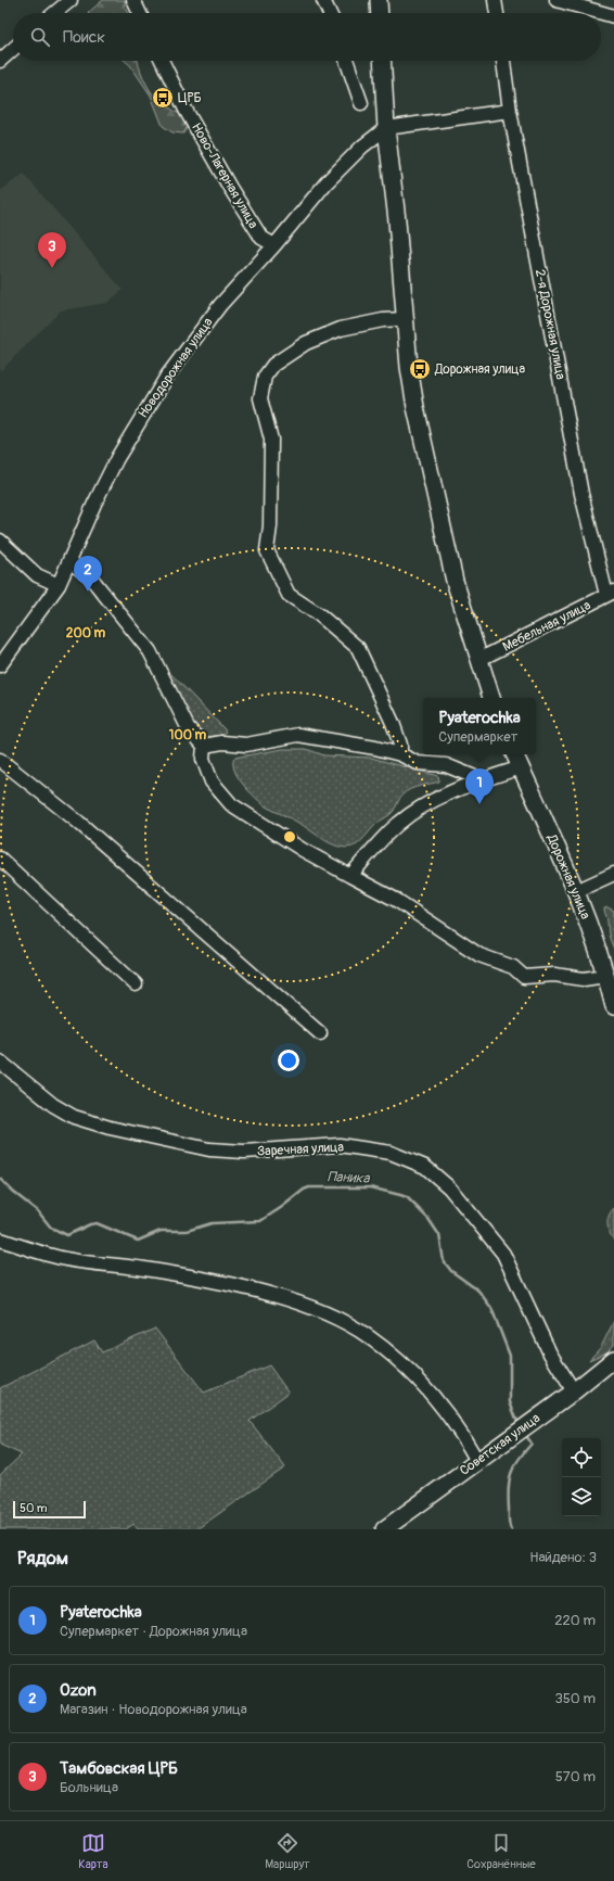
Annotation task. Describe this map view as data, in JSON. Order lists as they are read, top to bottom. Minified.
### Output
{"streets":{"main road":["Дорожная улица","Советская улица"],"street":["Ново-Лагерная улица","2-я Дорожная улица","Новодорожная улица","Мебельная улица","Заречная улица"]},"crossings":[["Ново-Лагерная улица","Новодорожная улица"],["2-я Дорожная улица","Мебельная улица"],["Заречная улица","Советская улица"]],"water":["Паника"],"places":{"bus stop":["ЦРБ","Дорожная улица"]},"scale_bar":"50 m","page":{"search":"Поиск","pins":["3","2","1"],"popup":["Pyaterochka","Супермаркет"],"scale":"50 m","heading":["Рядом","Найдено: 3"],"list":[{"mark":"1","name":"Pyaterochka","note":"Супермаркет · Дорожная улица","value":"220 m"},{"mark":"2","name":"Ozon","note":"Магазин · Новодорожная улица","value":"350 m"},{"mark":"3","name":"Тамбовская ЦРБ","note":"Больница","value":"570 m"}],"nav":["Карта","Маршрут","Сохранённые"]},"rings":["200 m","100 m"]}
